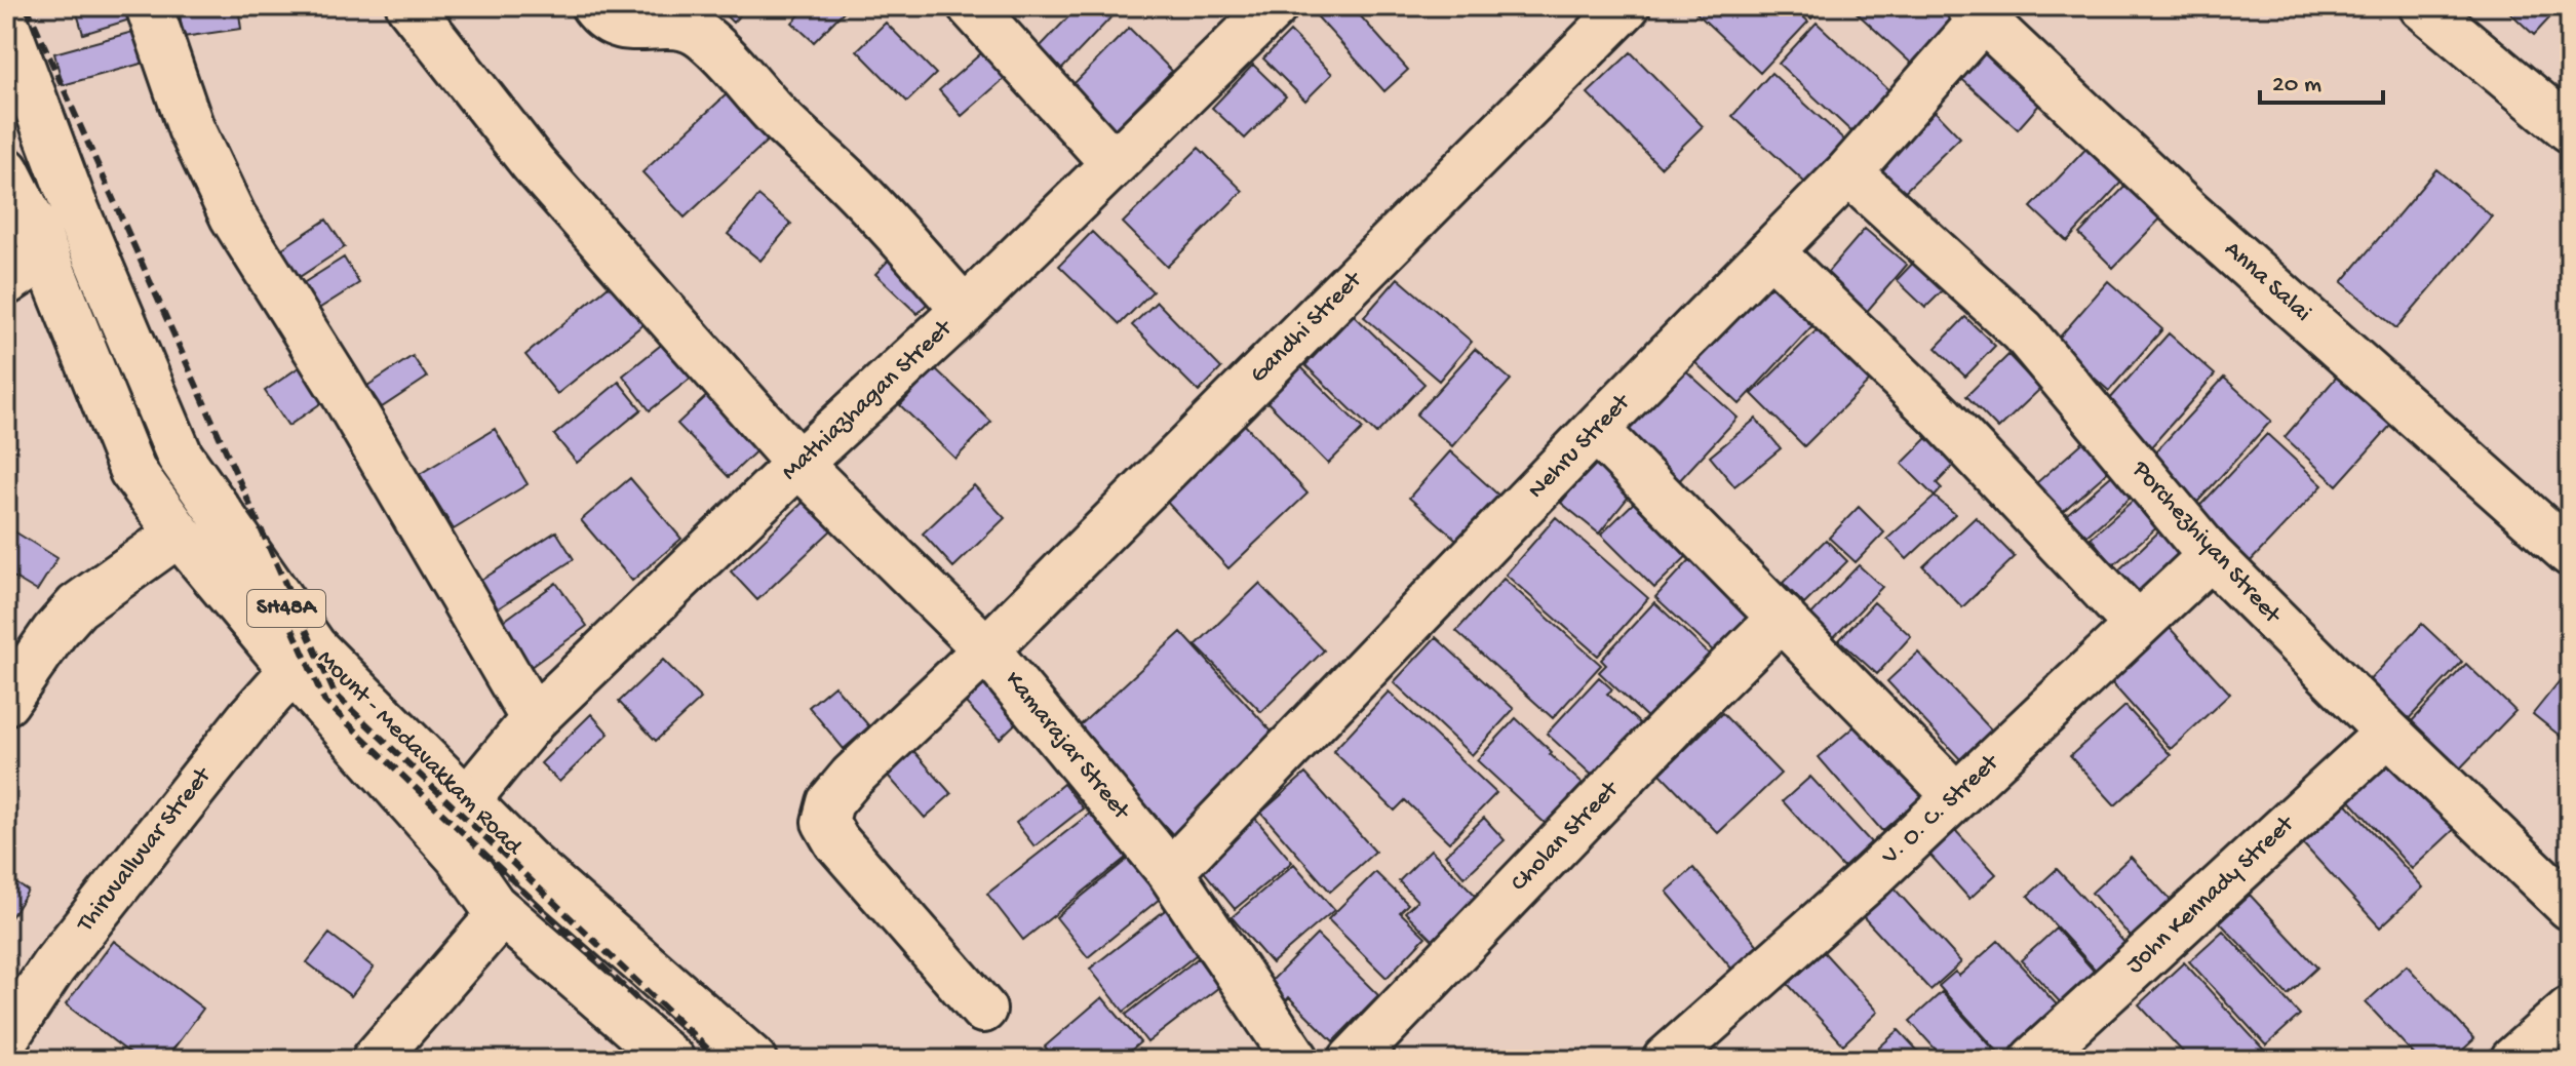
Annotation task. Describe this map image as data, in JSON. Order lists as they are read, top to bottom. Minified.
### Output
{"streets":{"street":["Anna Salai","Gandhi Street","Mathiazhagan Street","Nehru Street","Porchezhiyan Street","SH48A","Kamarajar Street","Mount - Medavakkam Road","V. O. C. Street","Cholan Street","Thiruvalluvar Street","John Kennady Street"]},"crossings":[["Anna Salai","Nehru Street"],["Gandhi Street","Kamarajar Street"],["Mathiazhagan Street","Kamarajar Street"],["Mathiazhagan Street","Mount - Medavakkam Road"],["Nehru Street","Porchezhiyan Street"],["Nehru Street","Kamarajar Street"],["Porchezhiyan Street","V. O. C. Street"],["Porchezhiyan Street","John Kennady Street"],["Mount - Medavakkam Road","Thiruvalluvar Street"]],"scale_bar":"20 m"}
